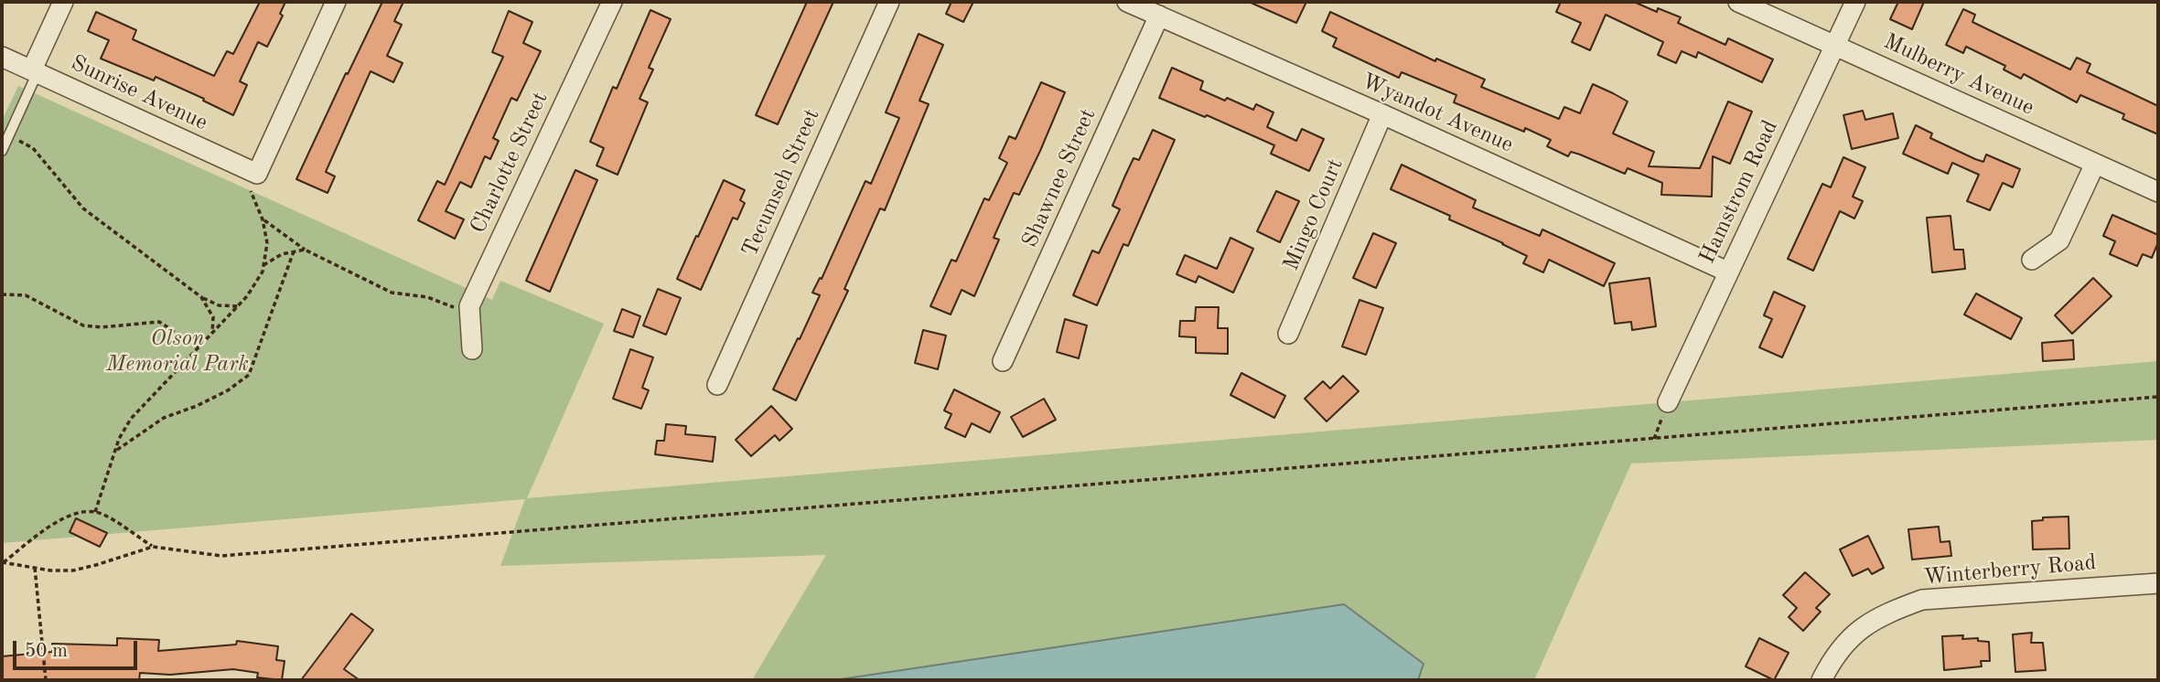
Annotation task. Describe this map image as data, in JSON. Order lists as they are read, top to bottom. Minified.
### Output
{"streets":{"street":["Mulberry Avenue","Sunrise Avenue","Wyandot Avenue","Charlotte Street","Shawnee Street","Tecumseh Street","Hamstrom Road","Mingo Court","Winterberry Road"]},"crossings":[["Mulberry Avenue","Hamstrom Road"],["Wyandot Avenue","Shawnee Street"],["Wyandot Avenue","Hamstrom Road"],["Wyandot Avenue","Mingo Court"]],"parks":["Olson Memorial Park"],"scale_bar":"50 m"}
